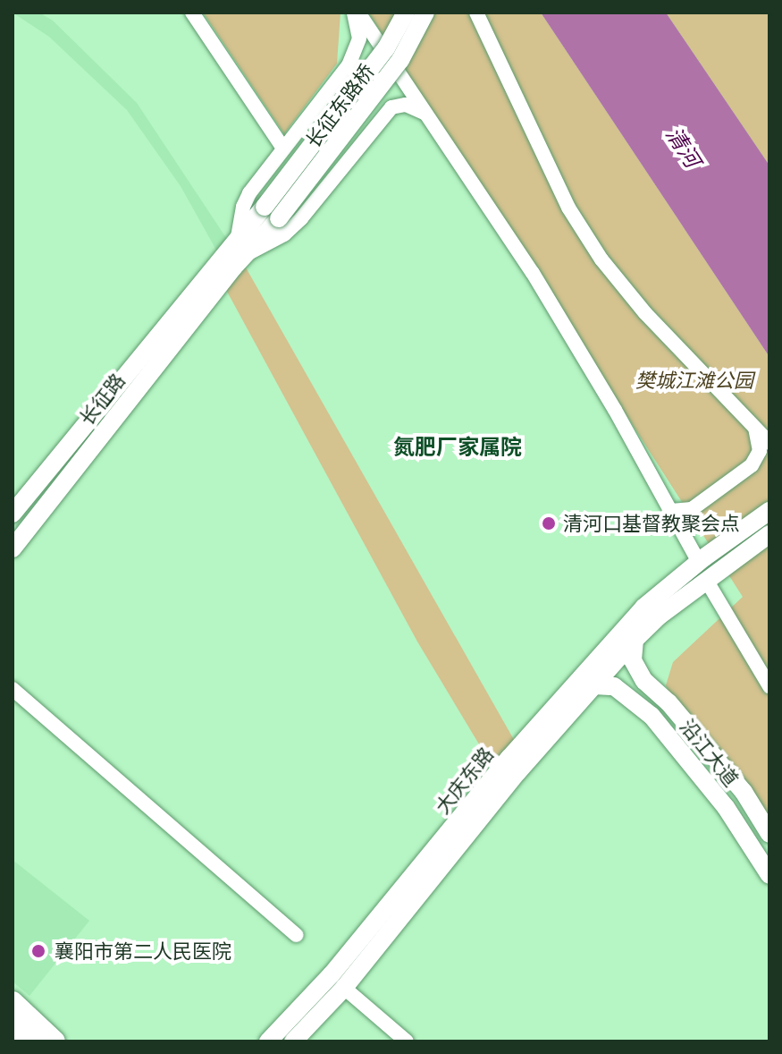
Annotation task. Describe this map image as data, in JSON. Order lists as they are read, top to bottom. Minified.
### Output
{"streets":{"main road":["长征东路桥","长征路","沿江大道","大庆东路"]},"crossings":[["长征东路桥","长征路"],["沿江大道","大庆东路"]],"districts":["氮肥厂家属院"],"water":["清河"],"parks":["樊城江滩公园"],"places":["清河口基督教聚会点","襄阳市第二人民医院"]}
